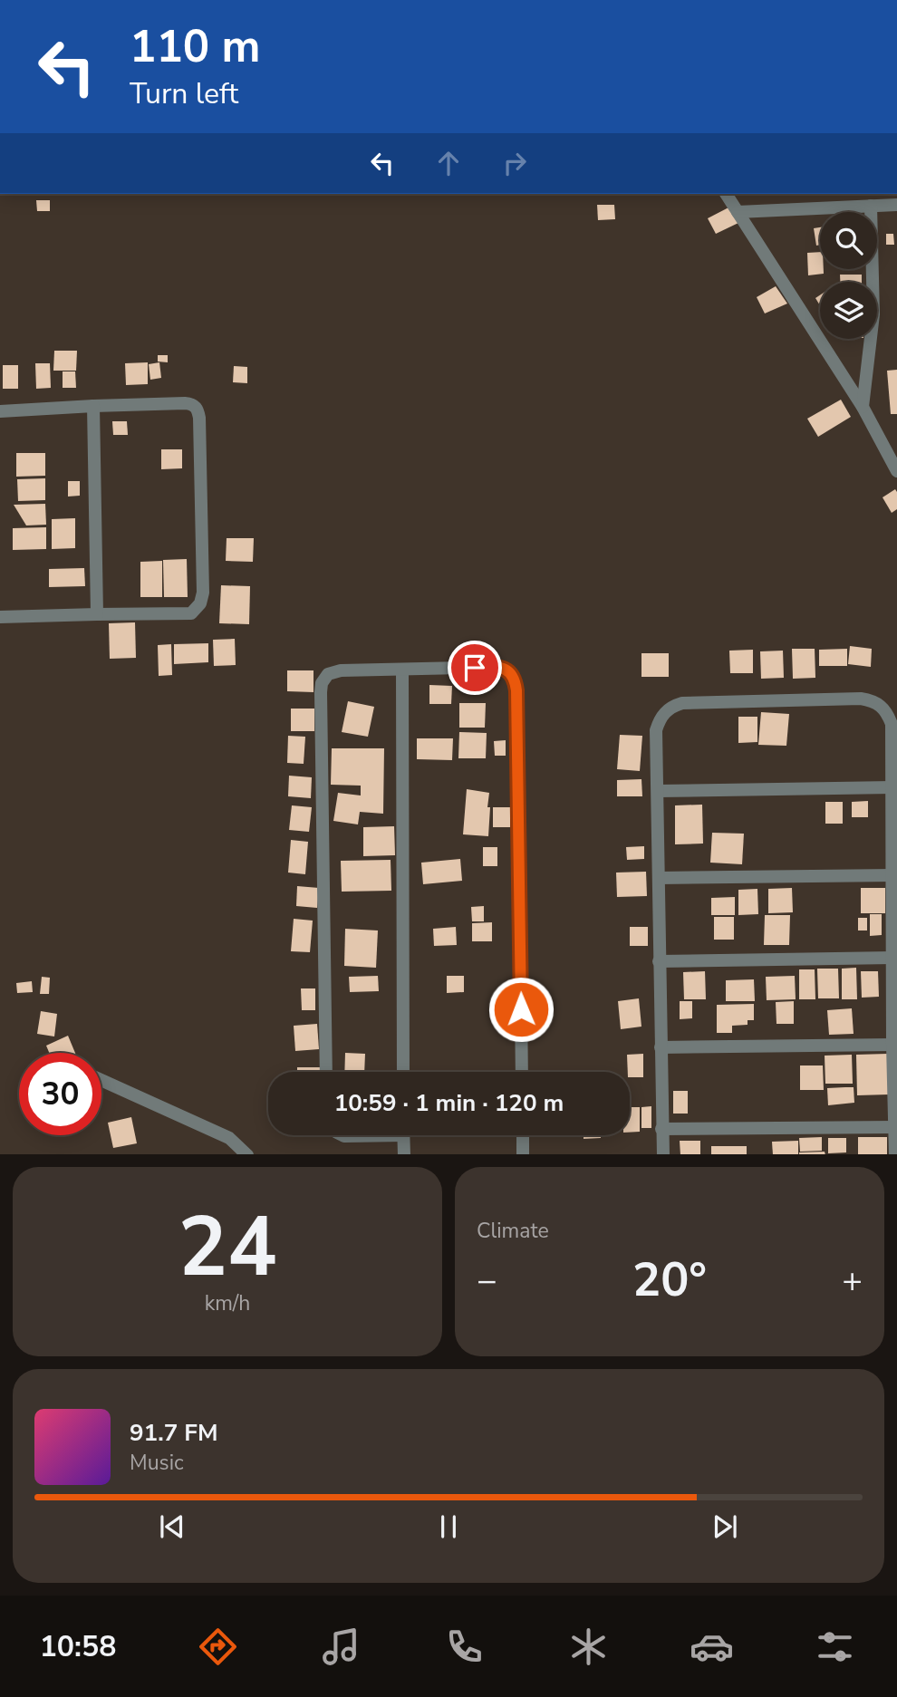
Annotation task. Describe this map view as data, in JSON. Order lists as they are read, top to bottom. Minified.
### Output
{"page":{"turn":["110 m","Turn left"],"limit":"30","trip":"10:59 · 1 min · 120 m","tile":[["24","km/h"],"Climate"],"heat":["−","20°","+"],"song":["91.7 FM","Music"],"tabs":"10:58"}}
